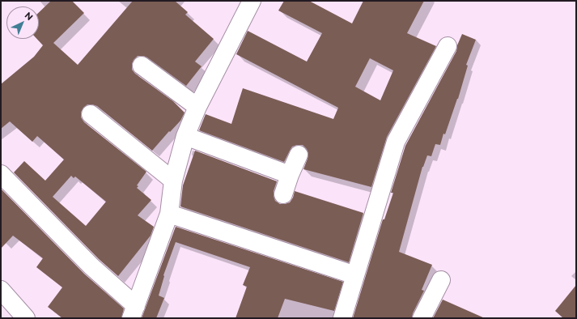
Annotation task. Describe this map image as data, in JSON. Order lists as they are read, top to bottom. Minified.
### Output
{"north":"top right"}
